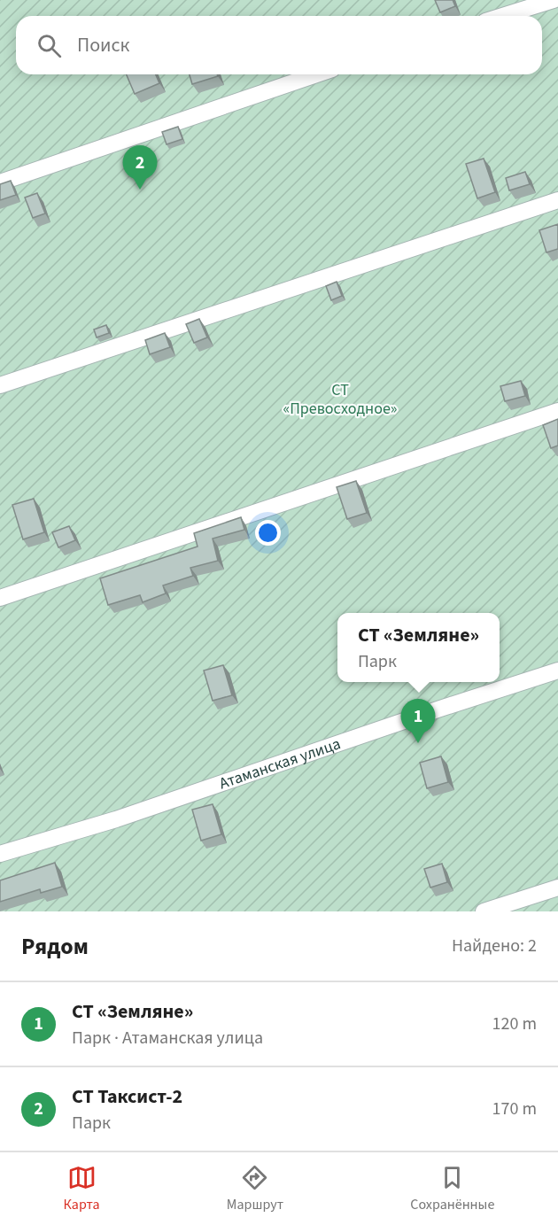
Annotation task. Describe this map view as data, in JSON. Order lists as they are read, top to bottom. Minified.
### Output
{"streets":{"street":["Атаманская улица"]},"parks":["СТ «Превосходное»"],"page":{"search":"Поиск","pins":["2","1"],"popup":["СТ «Земляне»","Парк"],"heading":["Рядом","Найдено: 2"],"list":[{"mark":"1","name":"СТ «Земляне»","note":"Парк · Атаманская улица","value":"120 m"},{"mark":"2","name":"СТ Таксист-2","note":"Парк","value":"170 m"}],"nav":["Карта","Маршрут","Сохранённые"]}}
